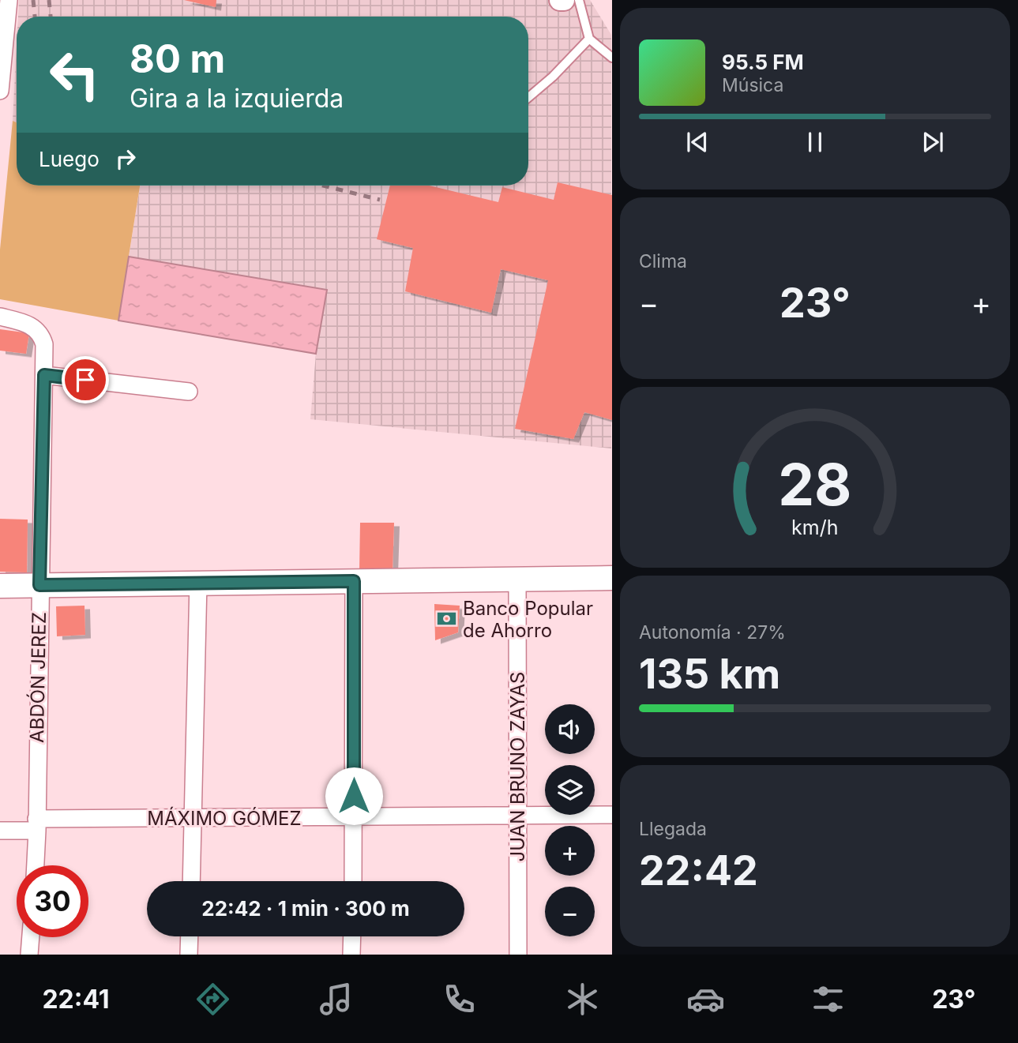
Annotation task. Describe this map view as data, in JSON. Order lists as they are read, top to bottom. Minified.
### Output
{"streets":{"street":["ABDÓN JEREZ","JUAN BRUNO ZAYAS","MÁXIMO GÓMEZ"]},"crossings":[["ABDÓN JEREZ","MÁXIMO GÓMEZ"],["JUAN BRUNO ZAYAS","MÁXIMO GÓMEZ"]],"places":{"bank":["Banco Popular de Ahorro"]},"page":{"turn":["80 m","Gira a la izquierda"],"song":["95.5 FM","Música"],"then":"Luego","tile":["Clima",["Autonomía · 27%","135 km"],["Llegada","22:42"]],"heat":["−","23°","+"],"map_buttons":["+","−"],"limit":"30","trip":"22:42 · 1 min · 300 m","tabs":["22:41","23°"],"gauge":["28","km/h"]}}
